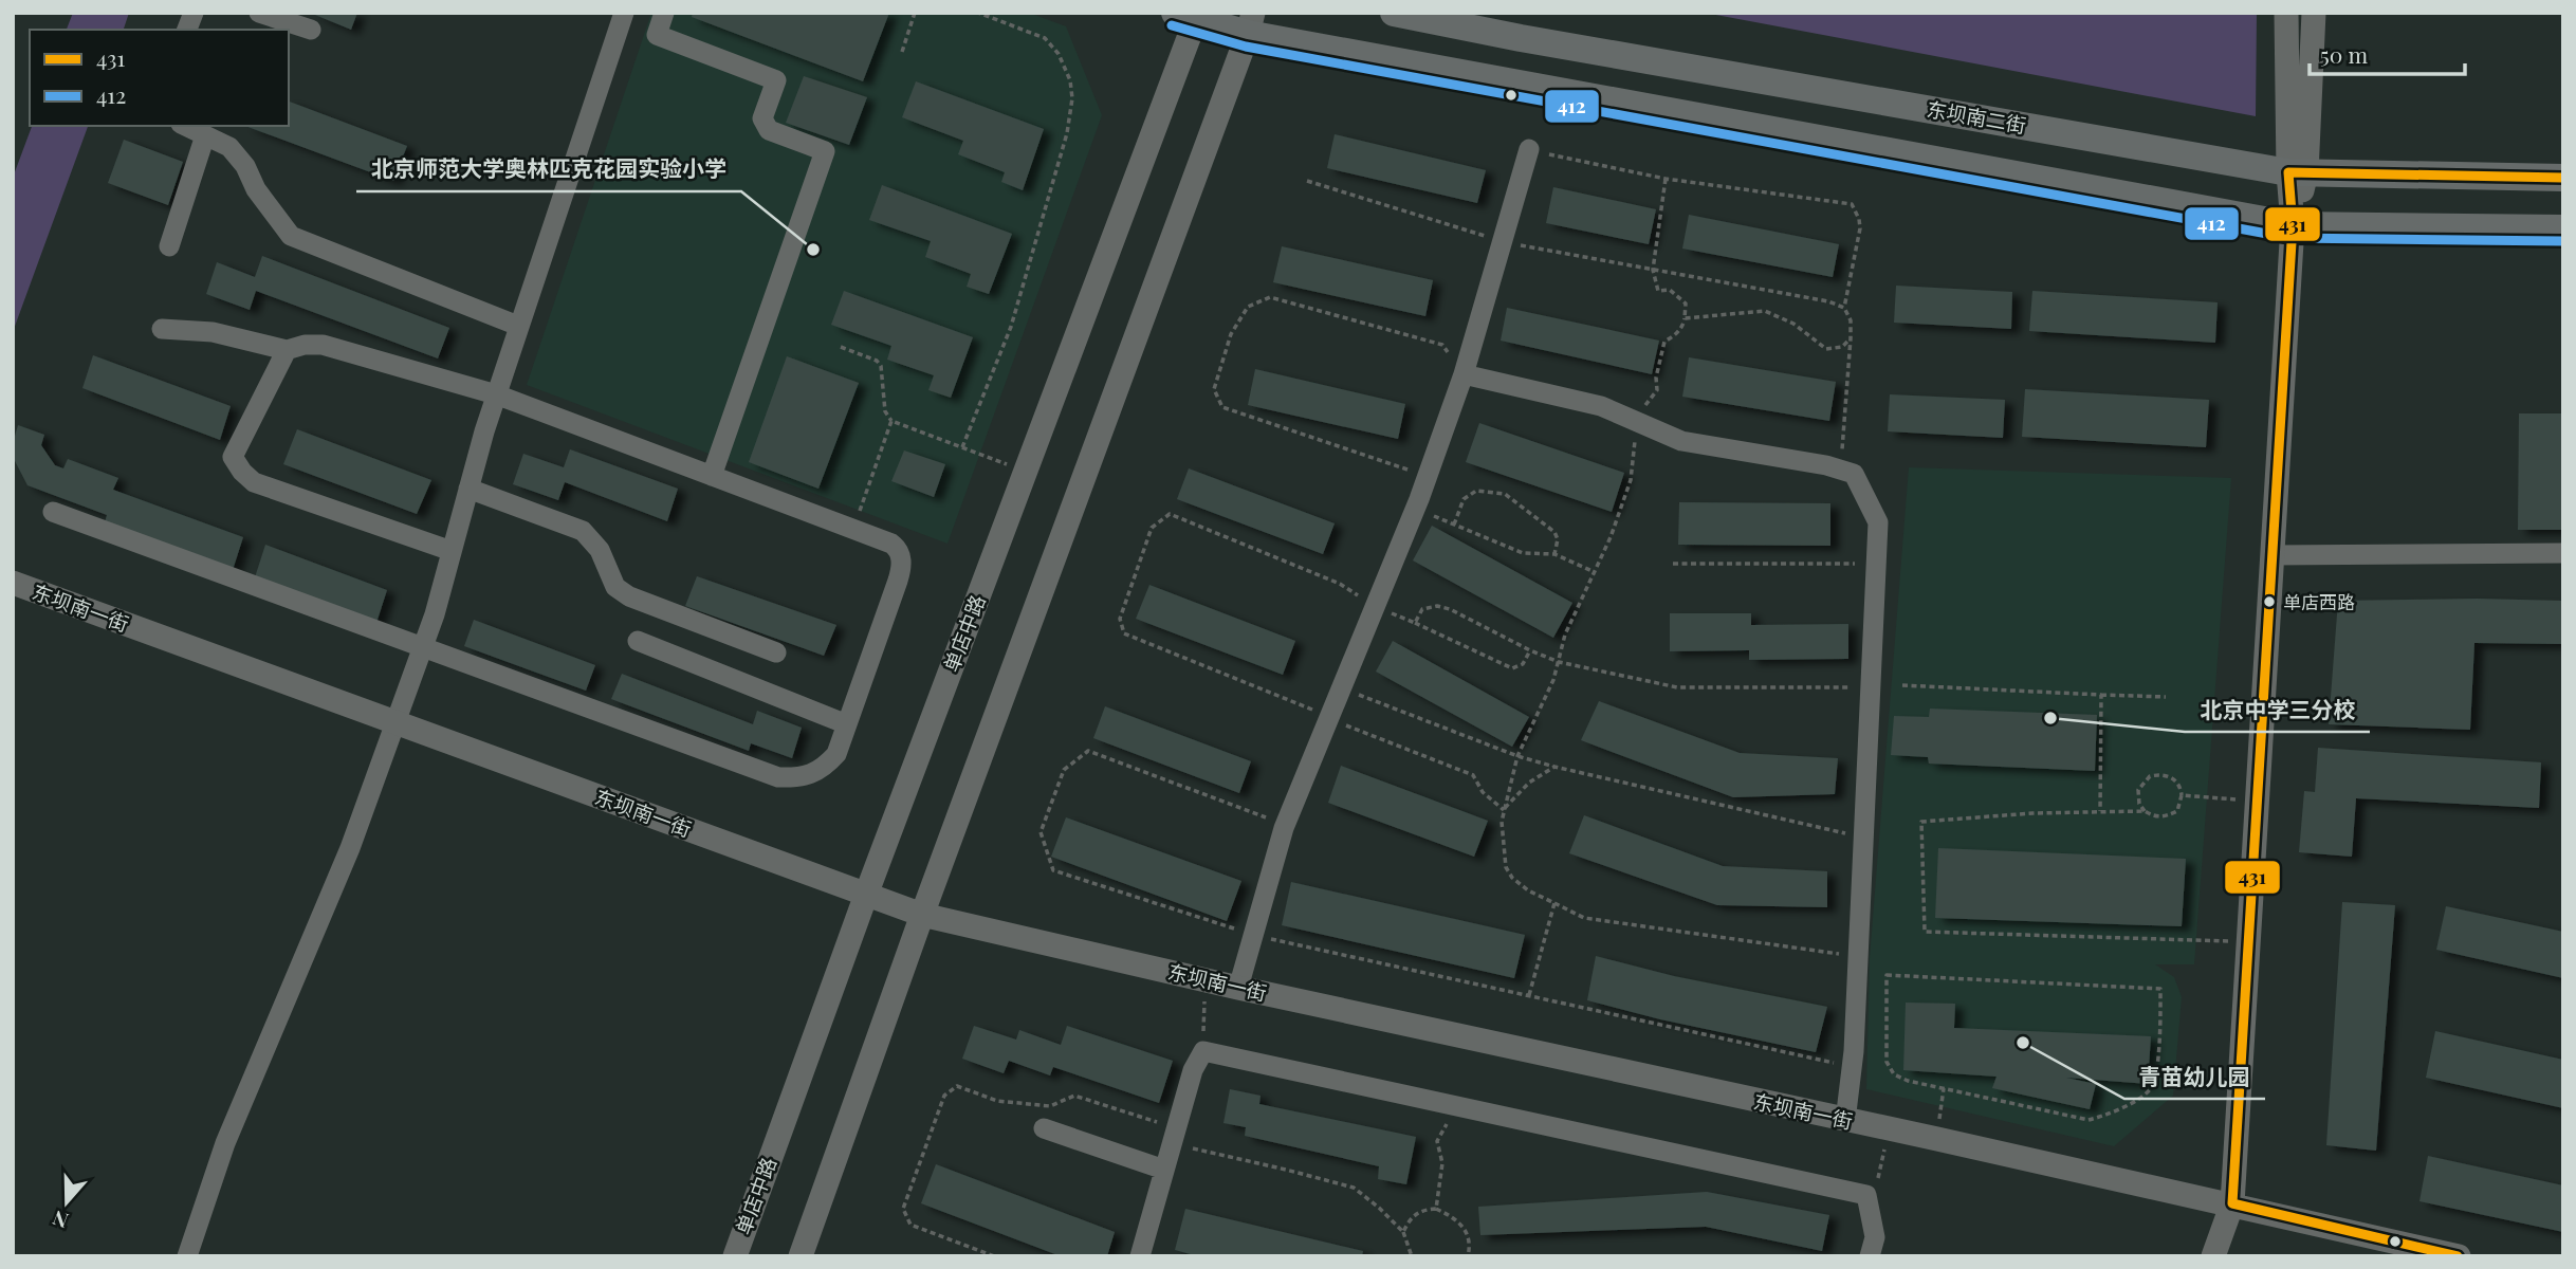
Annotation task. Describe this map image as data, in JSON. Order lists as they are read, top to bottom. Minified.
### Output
{"streets":{"main road":["东坝南二街"],"street":["东坝南一街","单店中路"]},"crossings":[["东坝南一街","单店中路"]],"places":["北京师范大学奥林匹克花园实验小学","单店西路","北京中学三分校","青苗幼儿园"],"lines":["transit line 412","transit line 431"],"legend":["431","412"],"scale_bar":"50 m","north":"bottom"}
